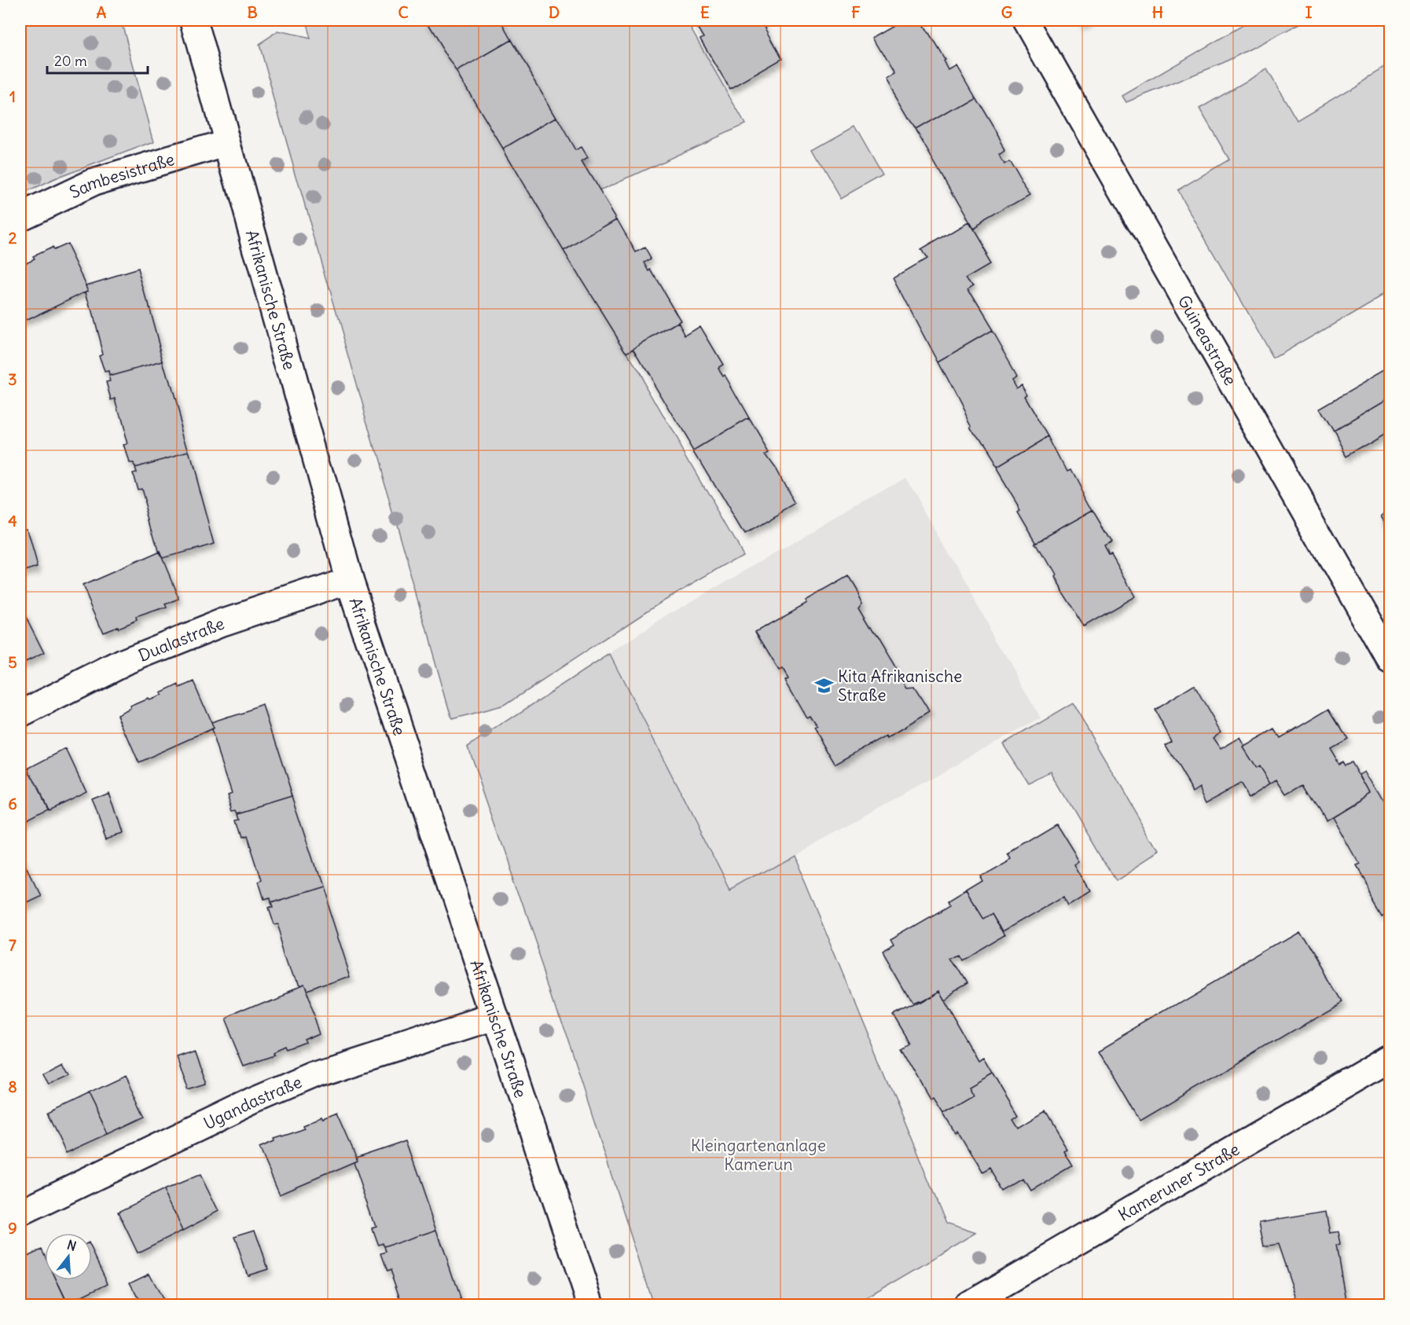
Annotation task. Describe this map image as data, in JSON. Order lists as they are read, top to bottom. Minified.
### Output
{"streets":{"street":["Sambesistraße","Afrikanische Straße","Guineastraße","Dualastraße","Ugandastraße","Kameruner Straße"]},"crossings":[["Sambesistraße","Afrikanische Straße"],["Afrikanische Straße","Dualastraße"],["Afrikanische Straße","Ugandastraße"]],"parks":["Kleingartenanlage Kamerun"],"places":{"school or university":["Kita Afrikanische Straße"]},"scale_bar":"20 m","north":"top","grid":{"columns":["A","B","C","D","E","F","G","H","I"],"rows":["1","2","3","4","5","6","7","8","9"]}}
